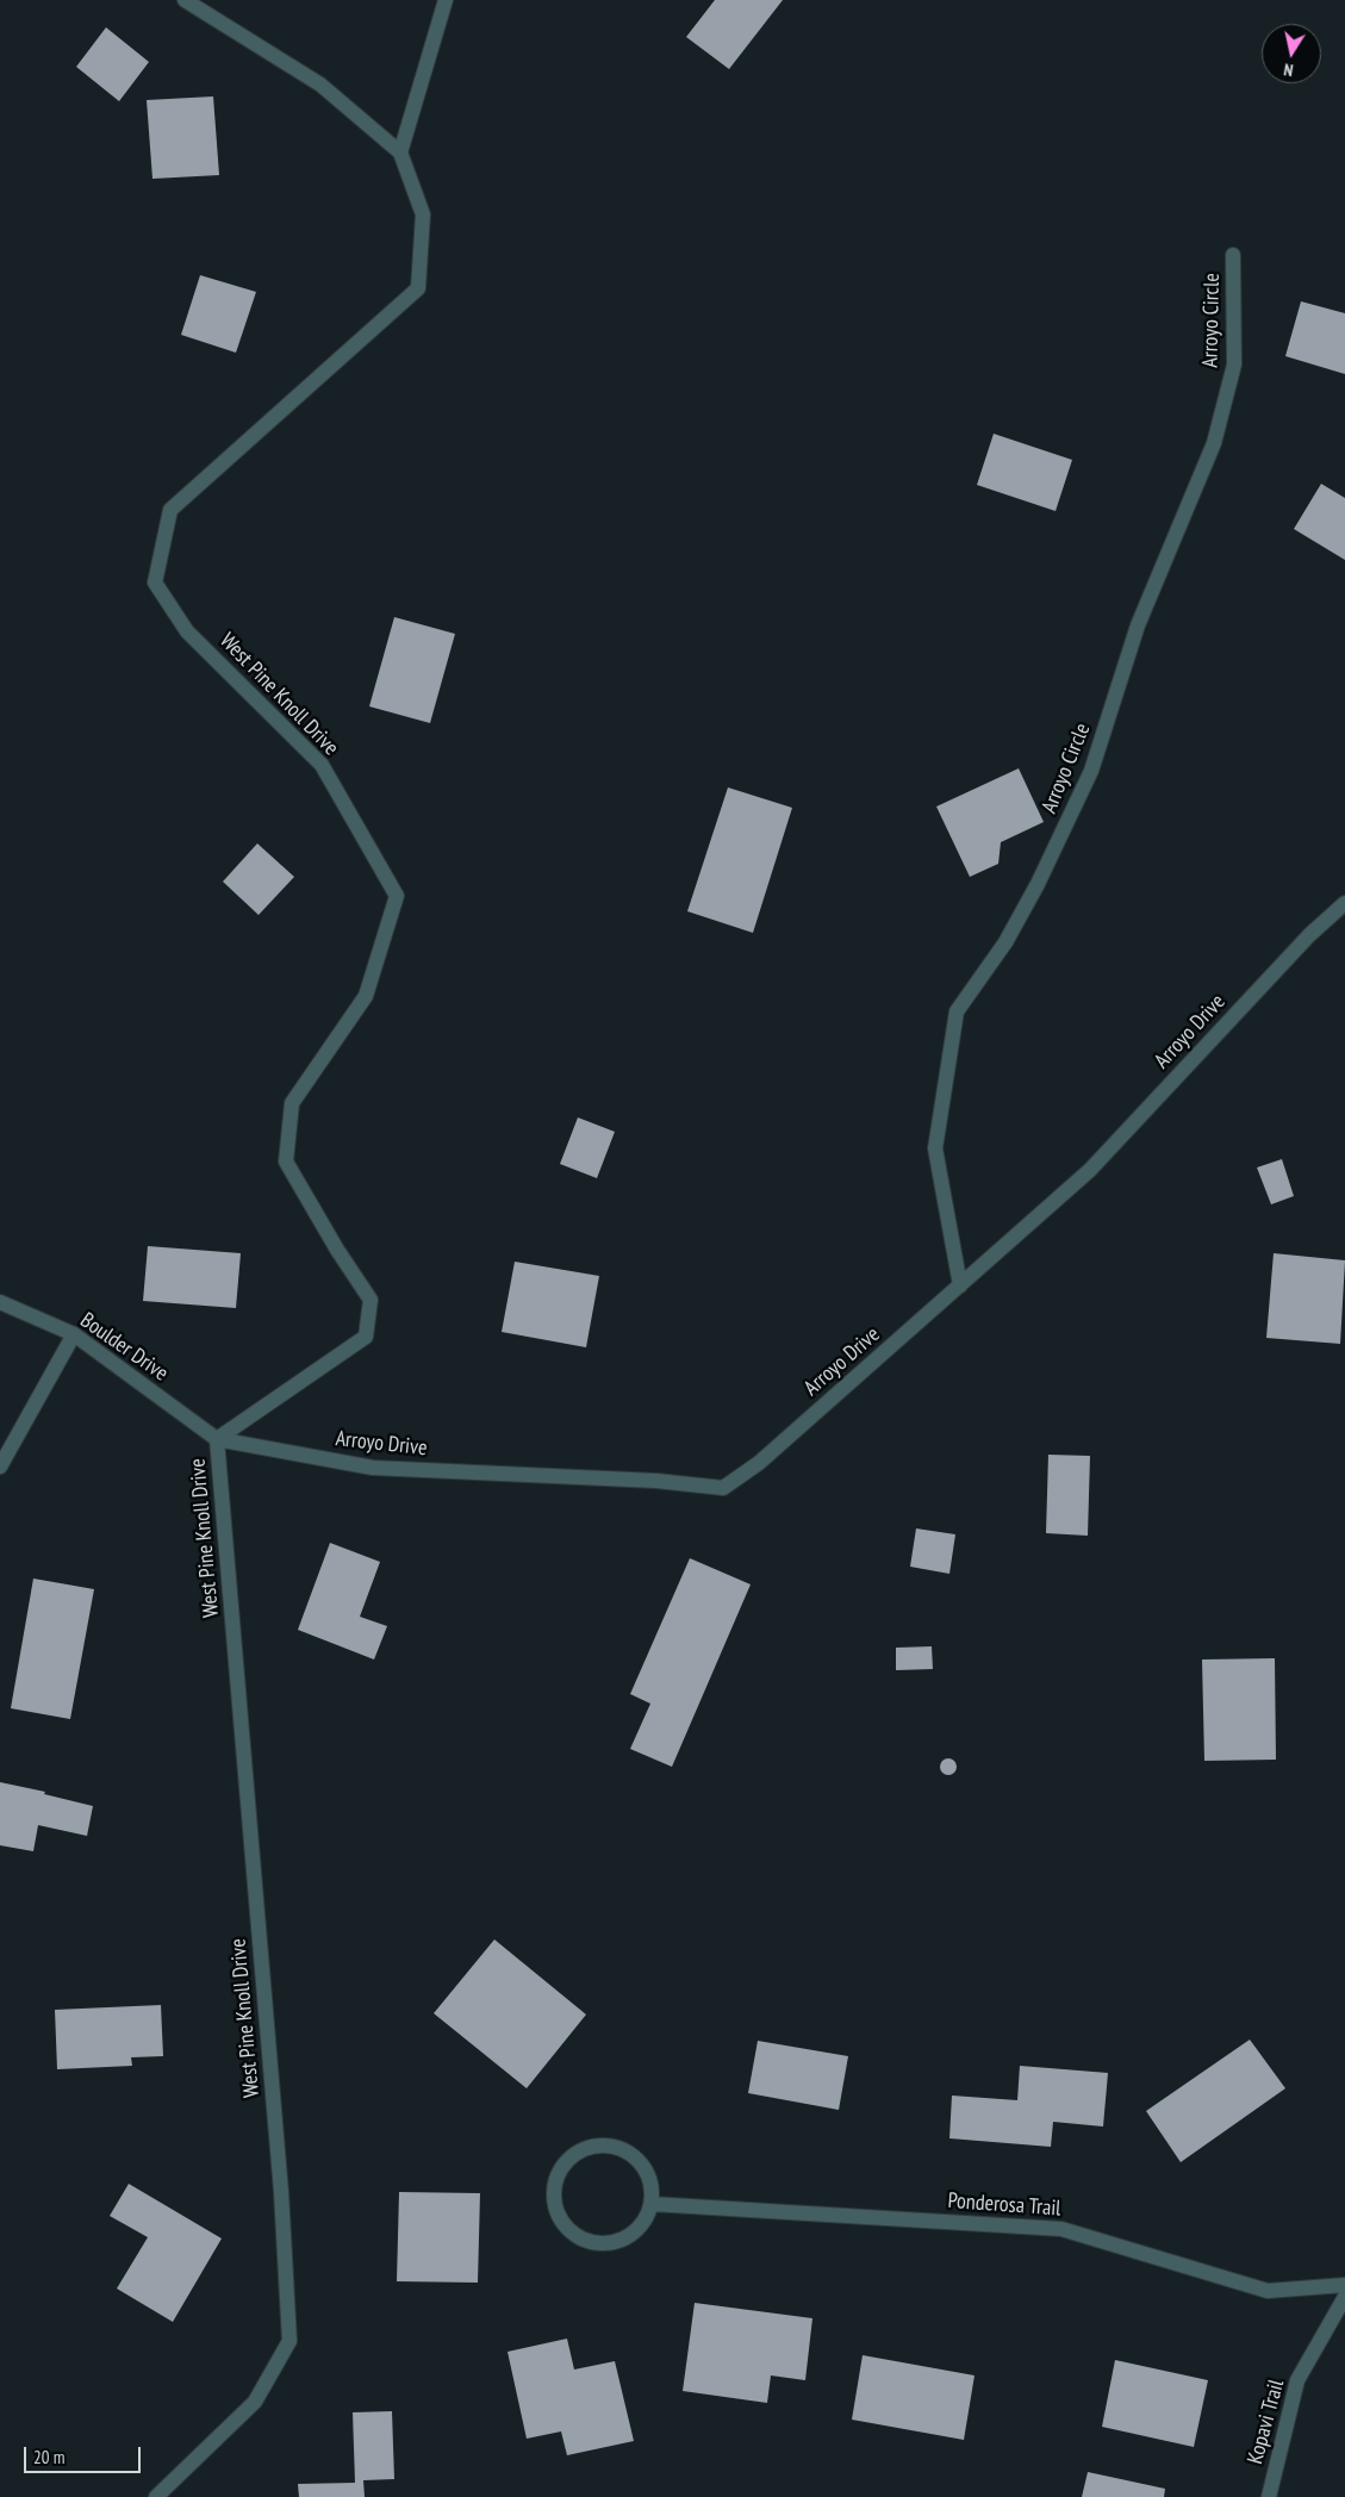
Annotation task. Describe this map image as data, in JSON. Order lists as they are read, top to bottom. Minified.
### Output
{"streets":{"street":["Arroyo Circle","West Pine Knoll Drive","Arroyo Drive","Boulder Drive","Ponderosa Trail","Kopavi Trail"]},"crossings":[["Arroyo Circle","Arroyo Drive"],["West Pine Knoll Drive","Arroyo Drive"],["West Pine Knoll Drive","Boulder Drive"],["Arroyo Drive","Boulder Drive"]],"scale_bar":"20 m","north":"bottom"}
